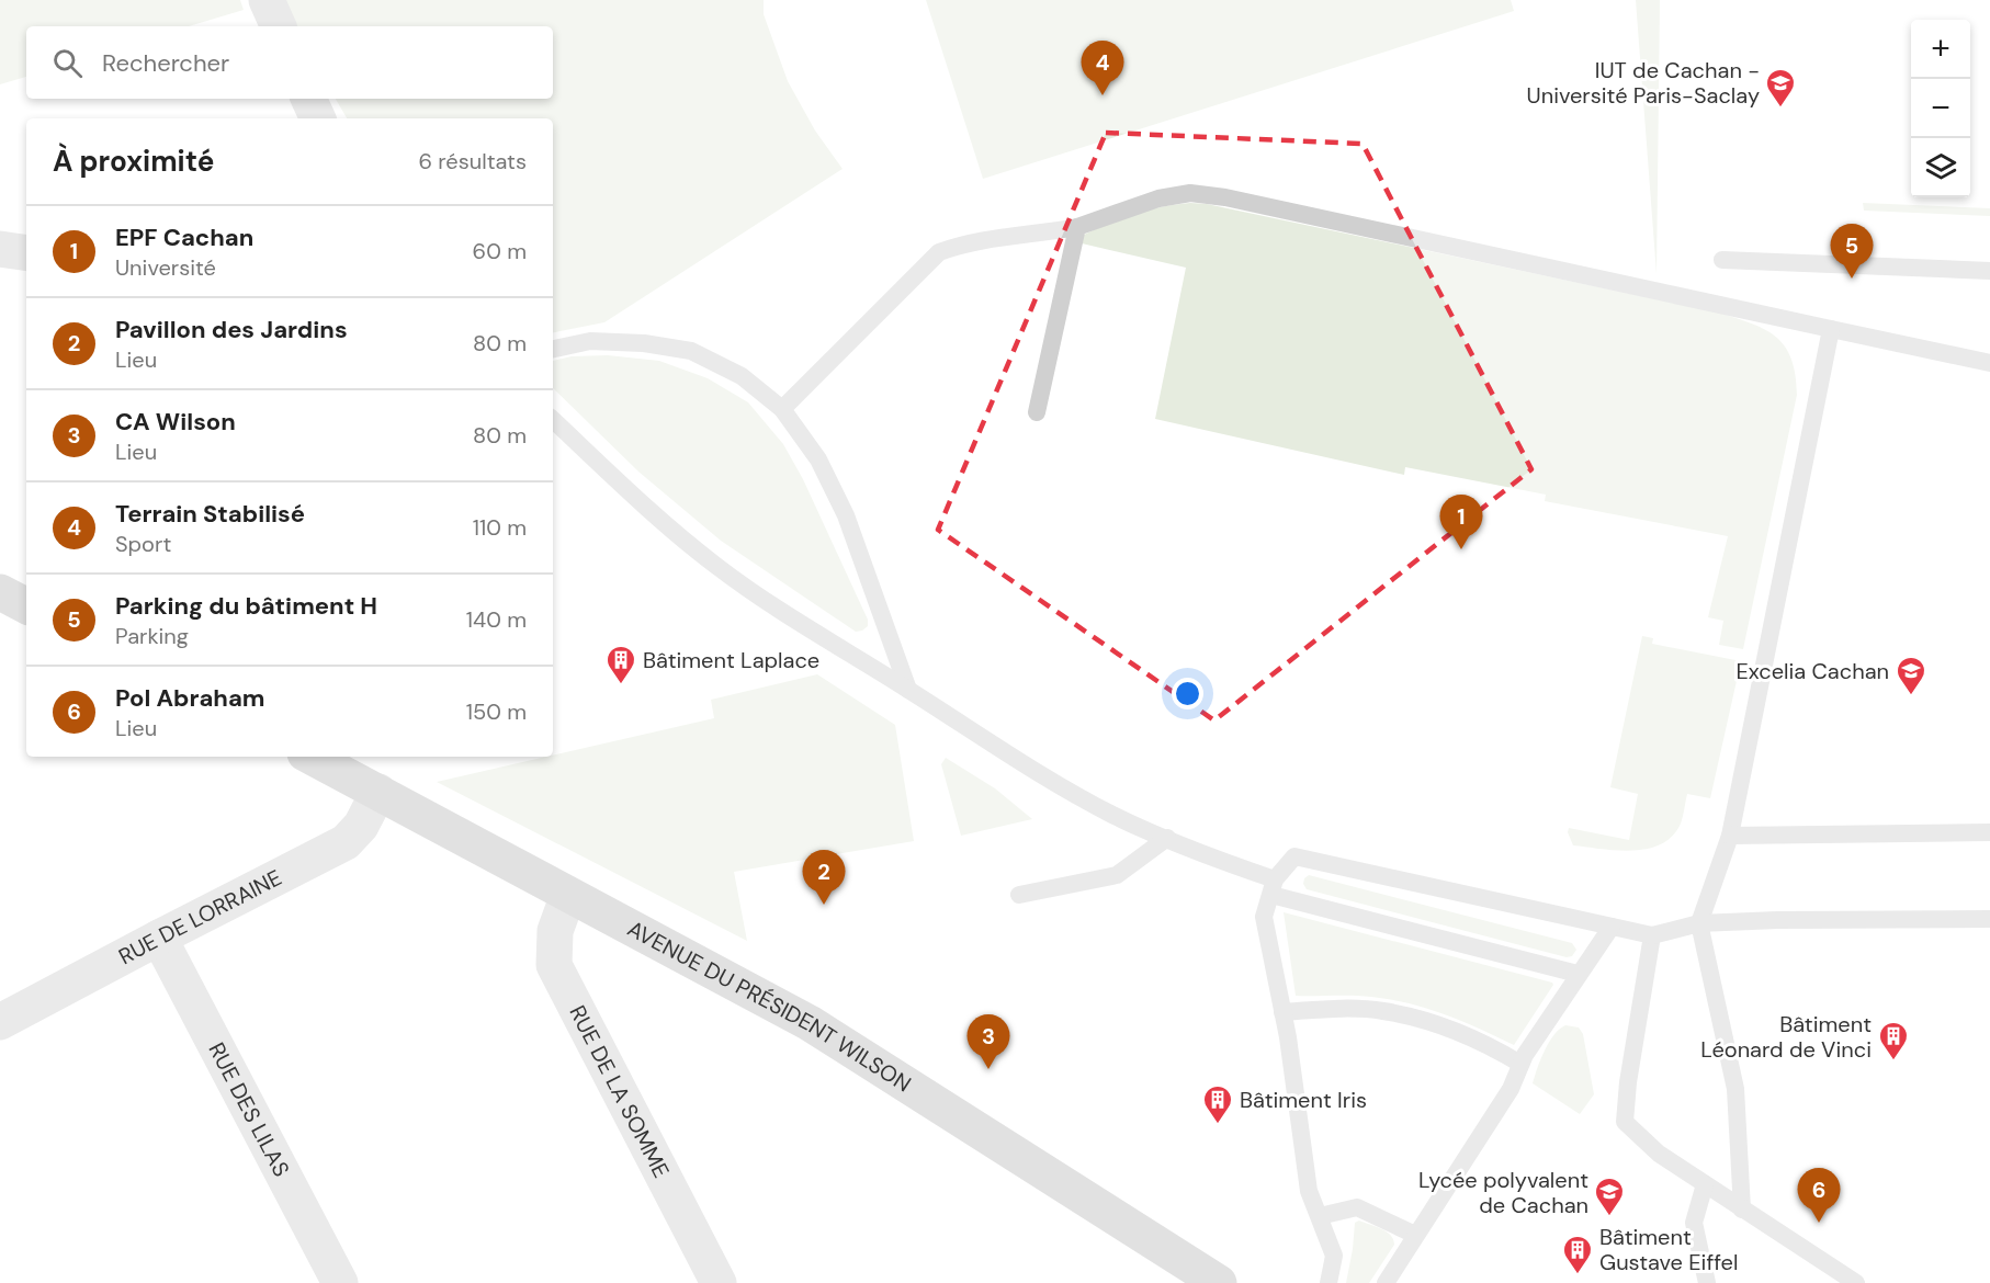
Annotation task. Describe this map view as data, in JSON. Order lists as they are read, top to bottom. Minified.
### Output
{"streets":{"street":["RUE DE LORRAINE","AVENUE DU PRÉSIDENT WILSON","RUE DE LA SOMME","RUE DES LILAS"]},"crossings":[["RUE DE LORRAINE","AVENUE DU PRÉSIDENT WILSON"],["RUE DE LORRAINE","RUE DES LILAS"],["AVENUE DU PRÉSIDENT WILSON","RUE DE LA SOMME"]],"places":{"school or university":["IUT de Cachan - Université Paris-Saclay","Excelia Cachan","Lycée polyvalent de Cachan"],"building":["Bâtiment Laplace","Bâtiment Léonard de Vinci","Bâtiment Iris","Bâtiment Gustave Eiffel"]},"page":{"map_buttons":["+","−"],"search":"Rechercher","pins":["4","5","1","2","3","6"],"heading":["À proximité","6 résultats"],"list":[{"mark":"1","name":"EPF Cachan","note":"Université","value":"60 m"},{"mark":"2","name":"Pavillon des Jardins","note":"Lieu","value":"80 m"},{"mark":"3","name":"CA Wilson","note":"Lieu","value":"80 m"},{"mark":"4","name":"Terrain Stabilisé","note":"Sport","value":"110 m"},{"mark":"5","name":"Parking du bâtiment H","note":"Parking","value":"140 m"},{"mark":"6","name":"Pol Abraham","note":"Lieu","value":"150 m"}]}}
